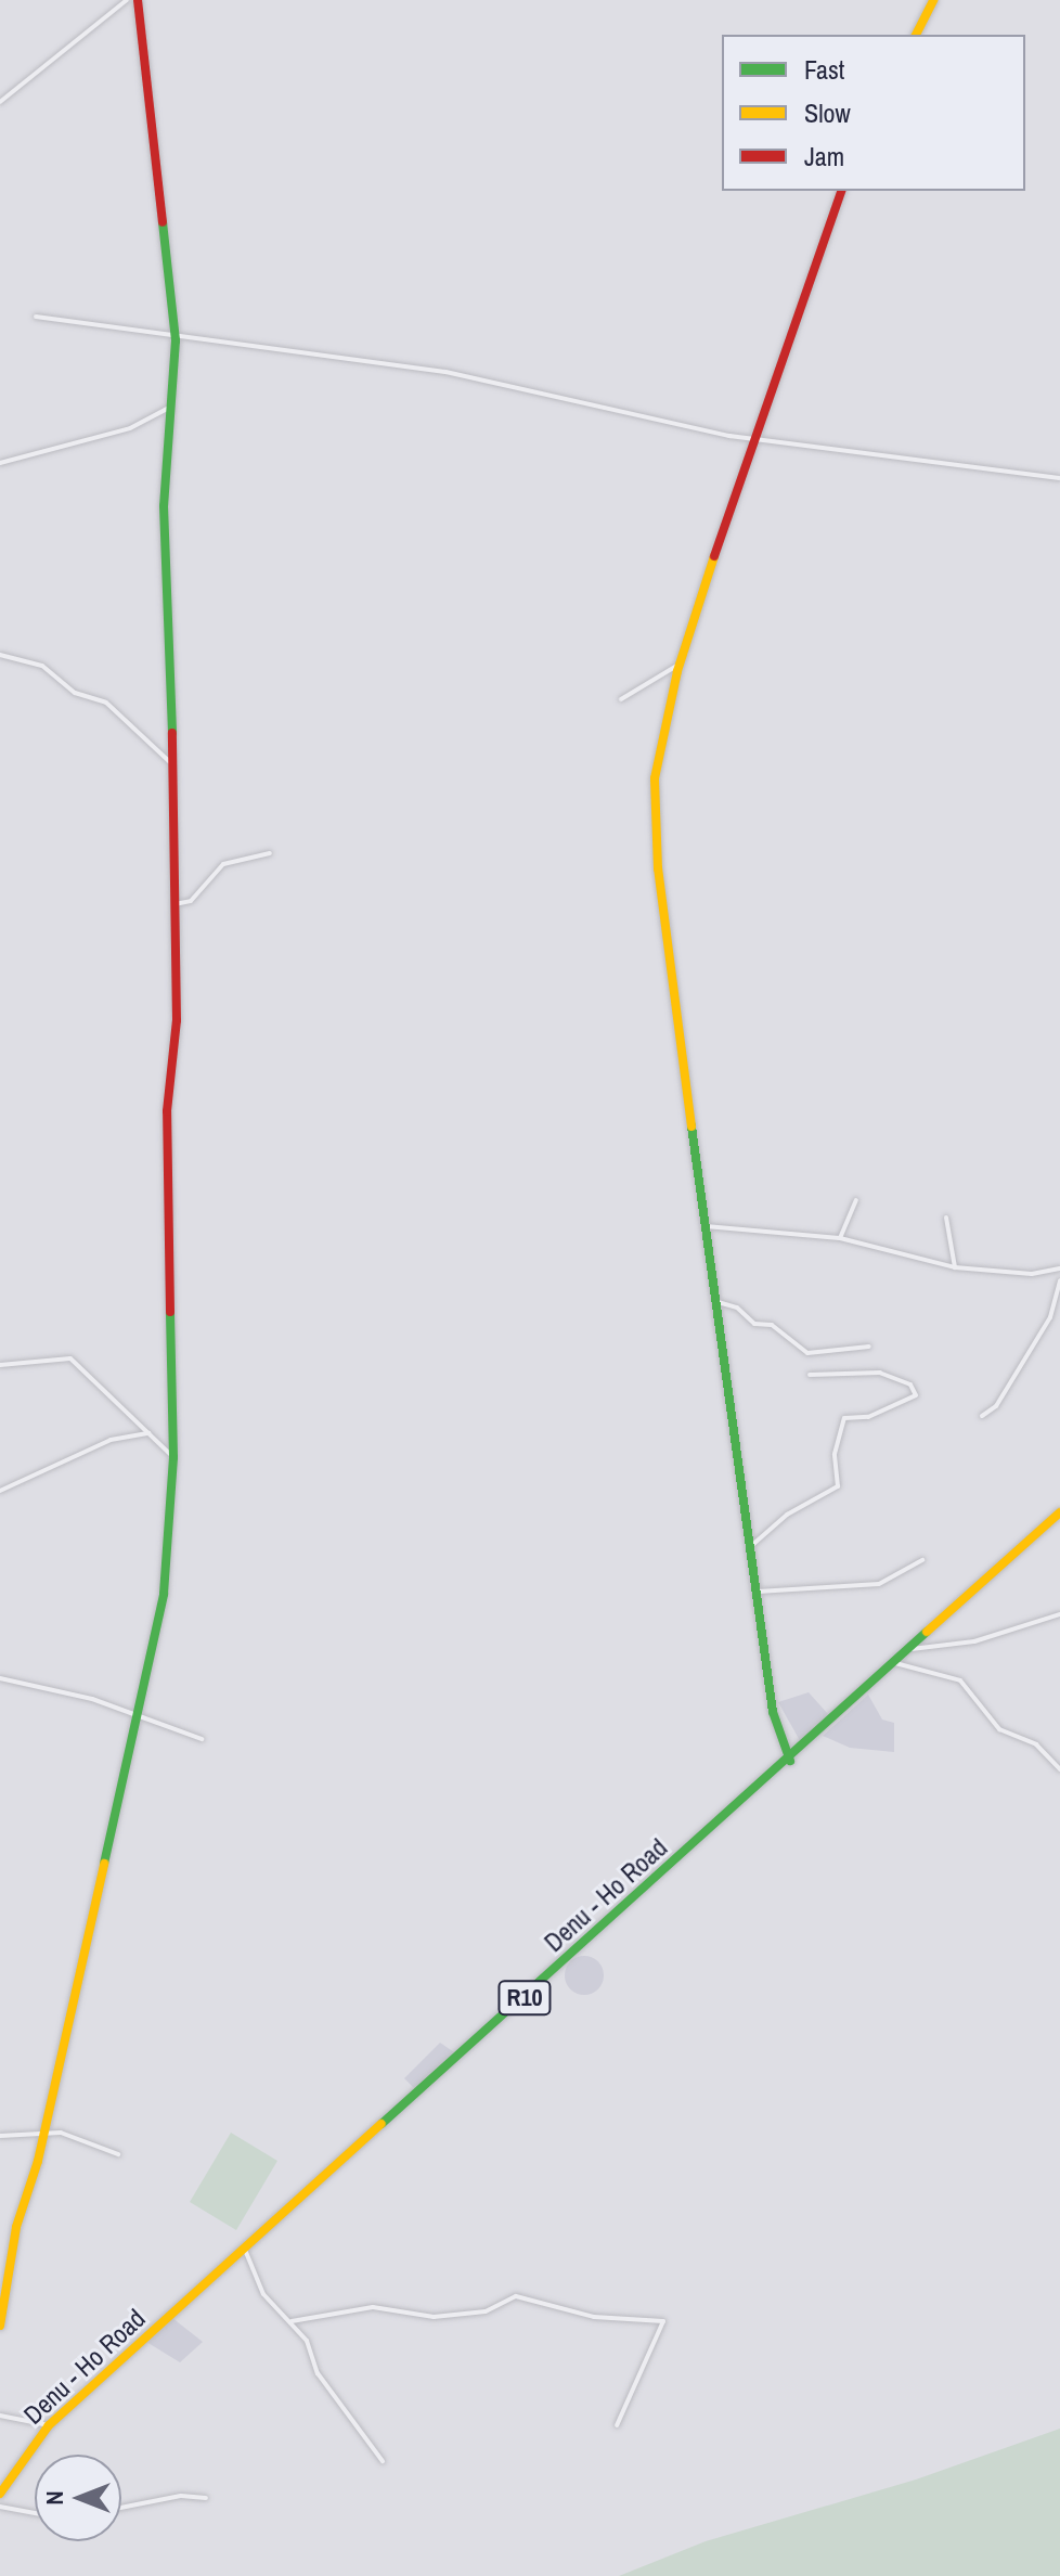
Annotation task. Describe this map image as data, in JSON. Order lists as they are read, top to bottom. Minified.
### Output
{"streets":{"street":["Denu - Ho Road","R10"]},"legend":["Fast","Slow","Jam"],"north":"left"}
